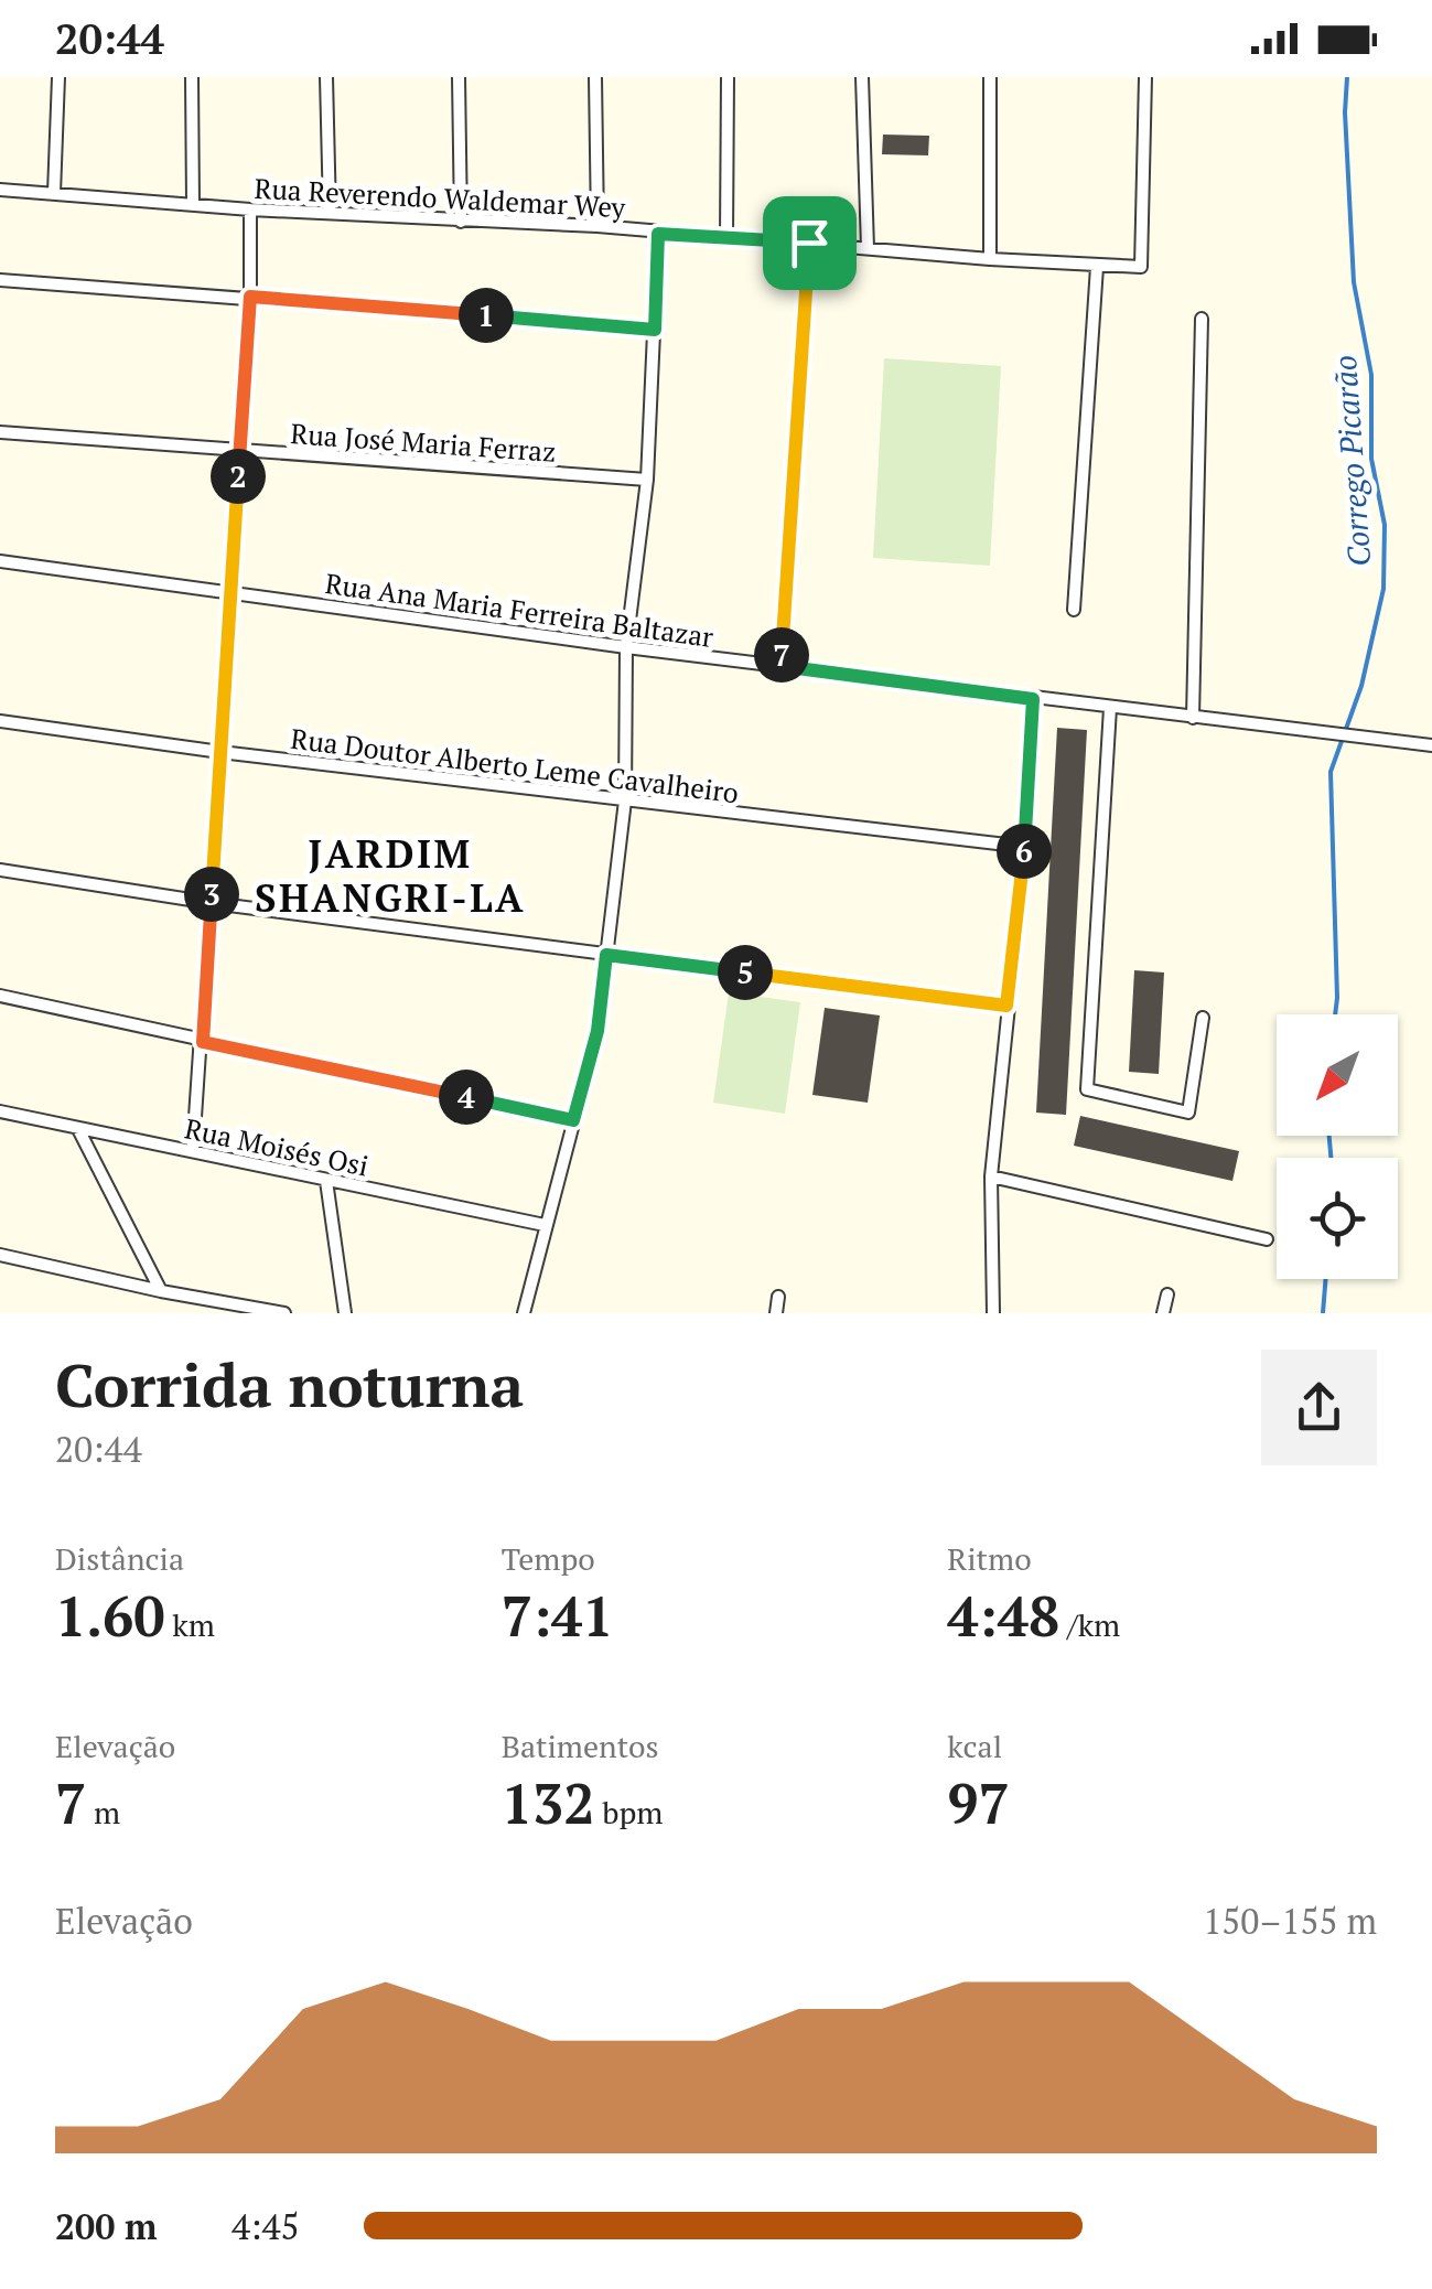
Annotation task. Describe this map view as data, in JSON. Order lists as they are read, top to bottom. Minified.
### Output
{"streets":{"street":["Rua Reverendo Waldemar Wey","Rua José Maria Ferraz","Rua Ana Maria Ferreira Baltazar","Rua Doutor Alberto Leme Cavalheiro","Rua Moisés Osi"]},"districts":["JARDIM SHANGRI-LA"],"water":["Corrego Picarão"],"north":"bottom left","page":{"status":"20:44","pins":["1","2","7","6","3","5","4"],"heading":["Corrida noturna","20:44"],"stats":[["Distância","1.60 km"],["Tempo","7:41"],["Ritmo","4:48 /km"],["Elevação","7 m"],["Batimentos","132 bpm"],["kcal","97"]],"chart":["Elevação","150–155 m"],"list":[{"name":"200 m","note":"4:45"}]}}
